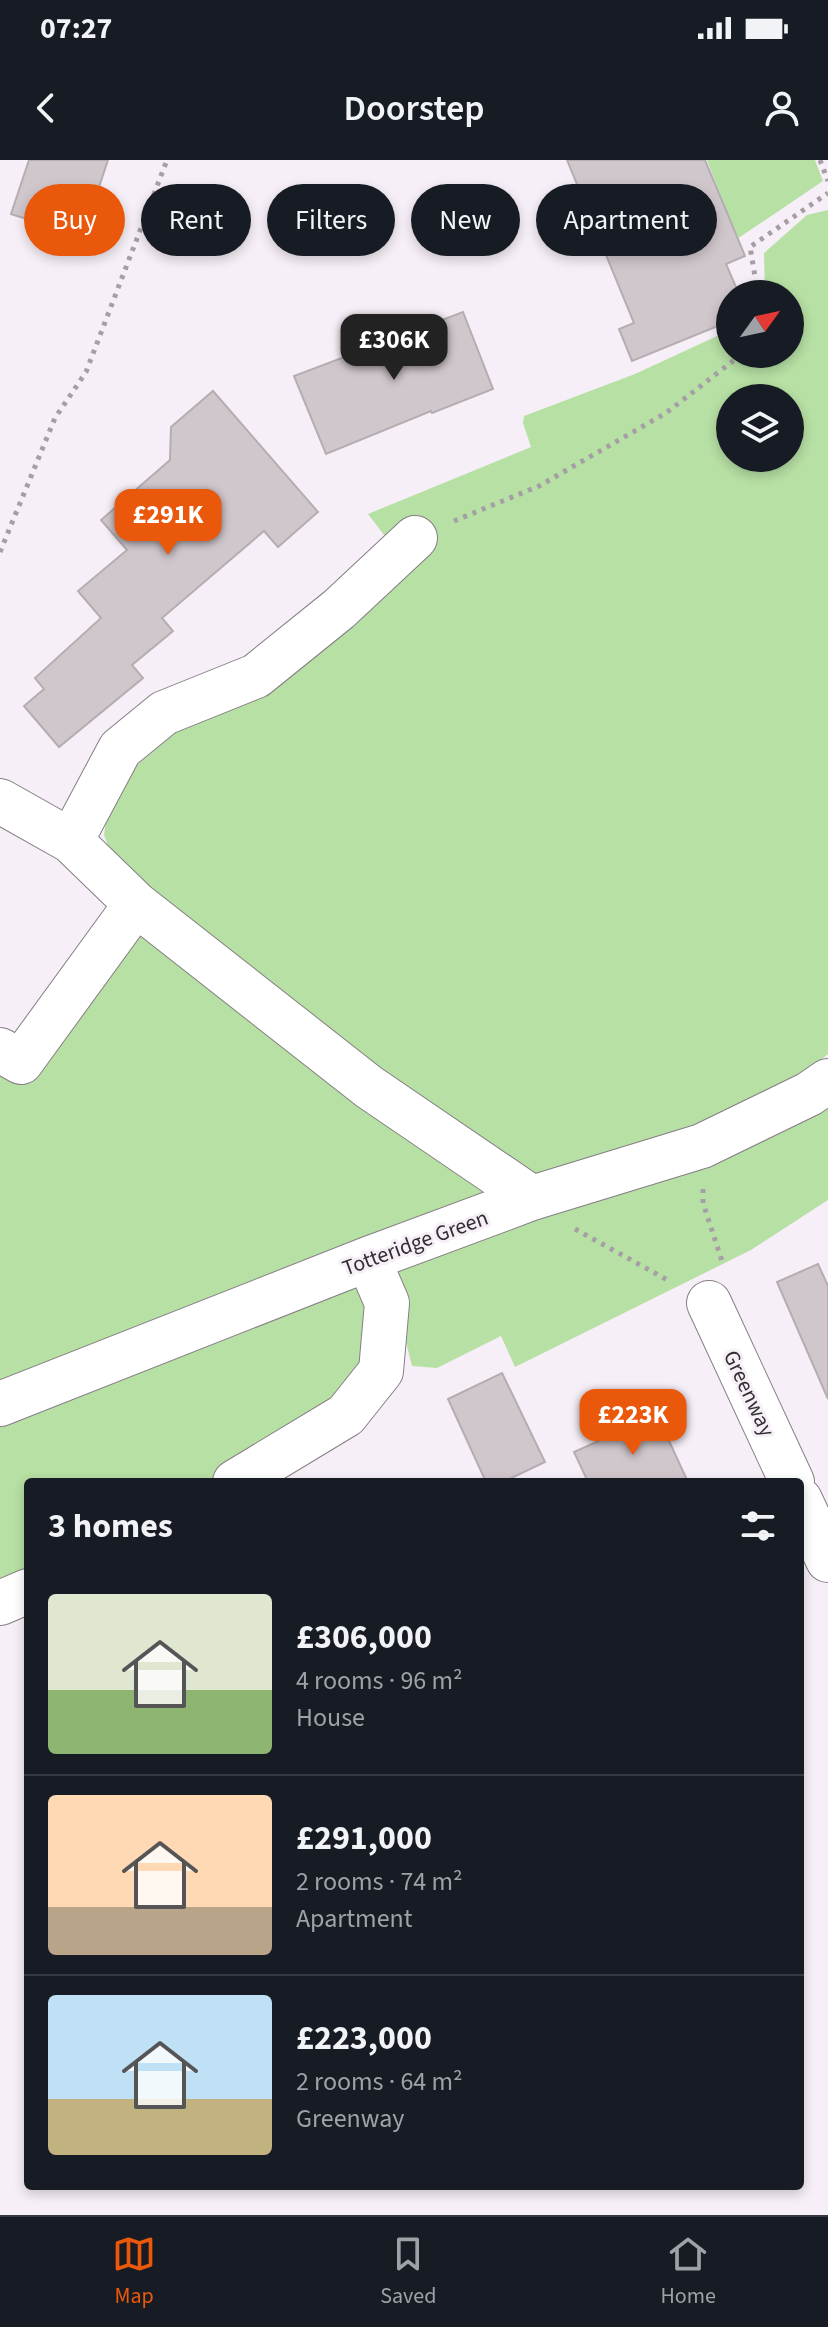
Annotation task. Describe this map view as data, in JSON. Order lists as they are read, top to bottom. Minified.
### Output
{"streets":{"street":["Totteridge Green","Greenway"]},"north":"top right","page":{"status":"07:27","header":"Doorstep","chip":["Buy","Rent","Filters","New","Apartment"],"price":["£306K","£291K","£223K"],"heading":"3 homes","list":[{"name":"£306,000","note":"4 rooms · 96 m² · House"},{"name":"£291,000","note":"2 rooms · 74 m² · Apartment"},{"name":"£223,000","note":"2 rooms · 64 m² · Greenway"}],"tabs":["Map","Saved","Home"]}}
